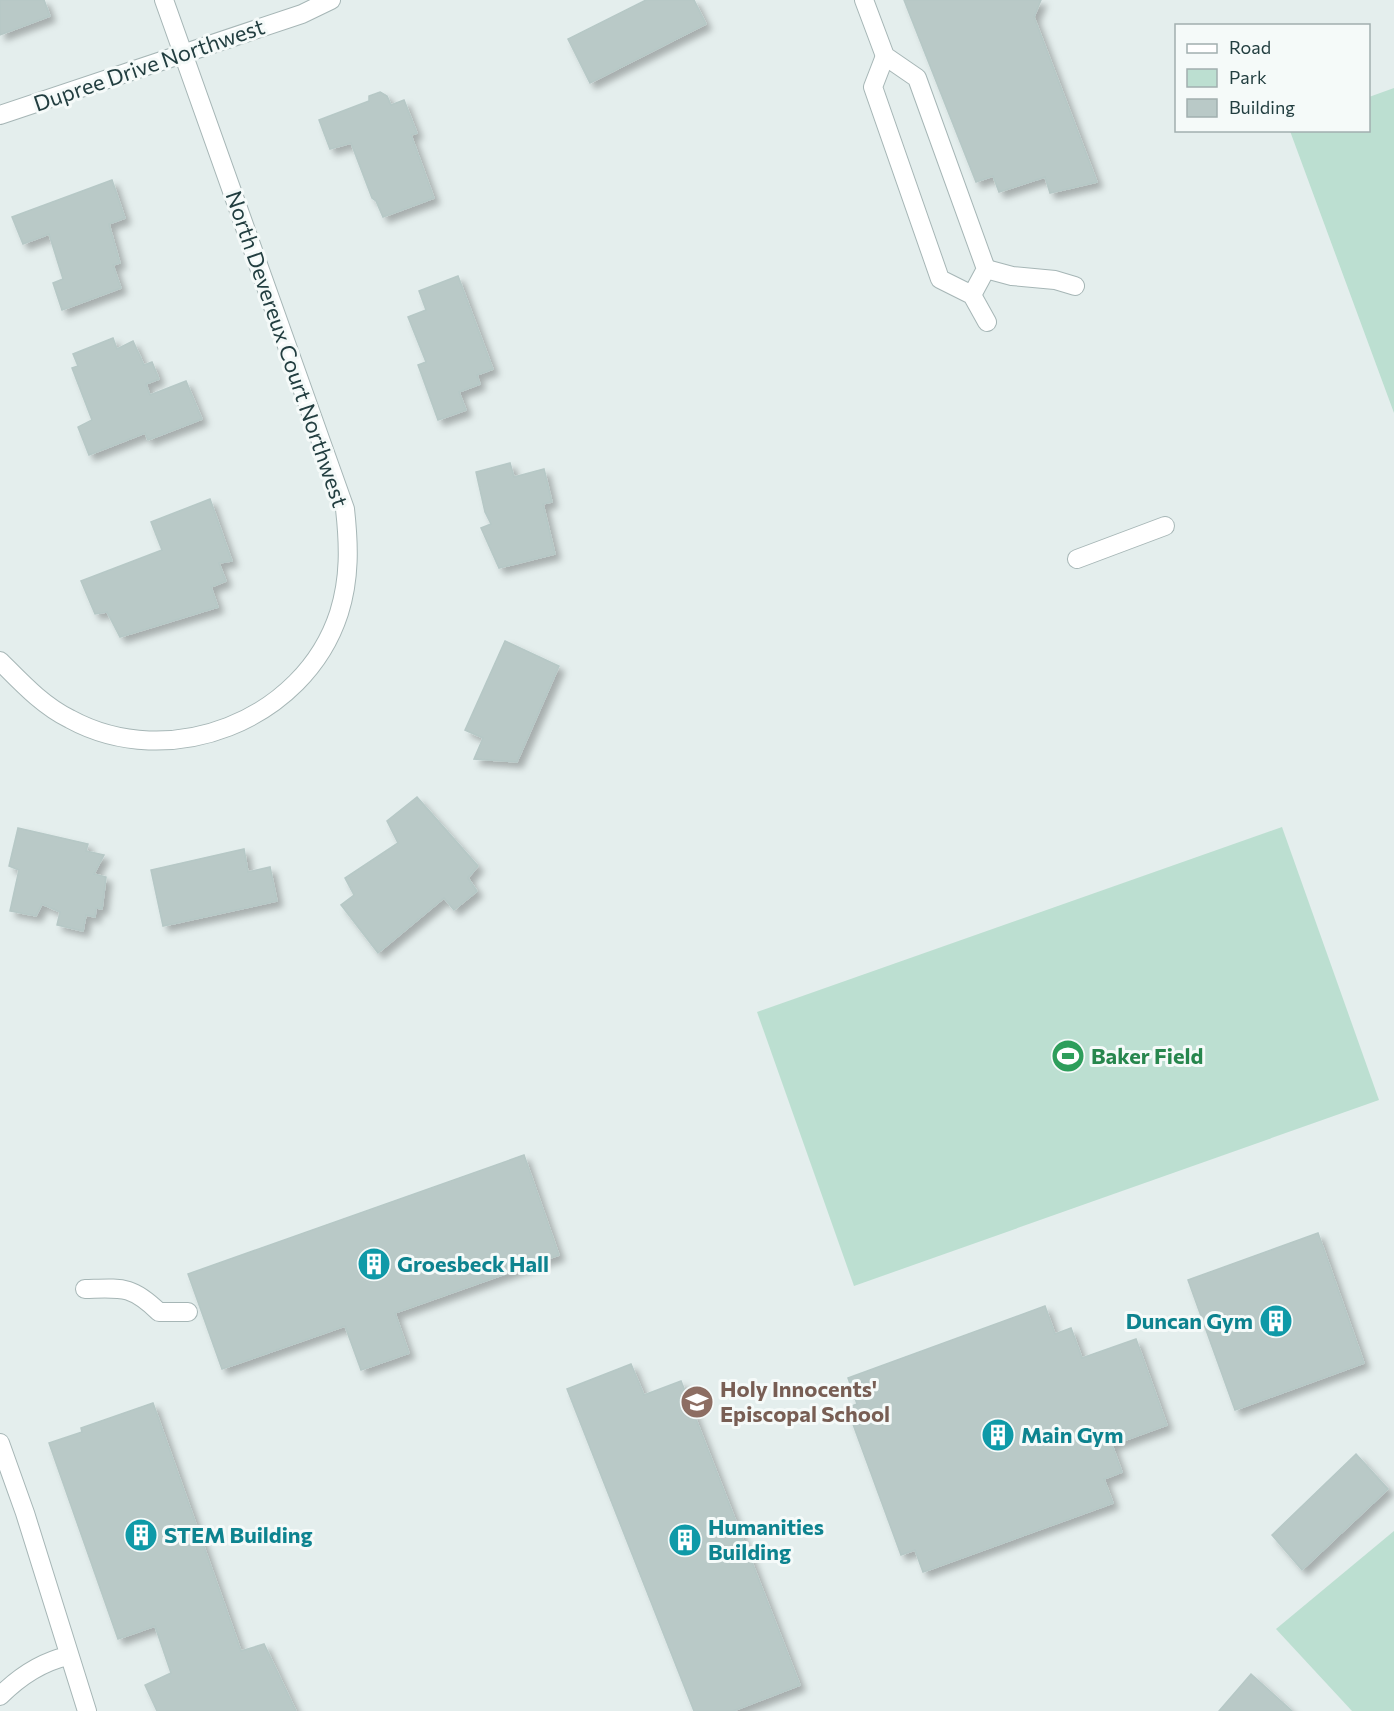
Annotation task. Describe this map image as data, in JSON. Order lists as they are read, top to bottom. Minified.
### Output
{"streets":{"street":["Dupree Drive Northwest","North Devereux Court Northwest"]},"crossings":[["Dupree Drive Northwest","North Devereux Court Northwest"]],"places":{"sports":["Baker Field"],"building":["Groesbeck Hall","Duncan Gym","Main Gym","STEM Building","Humanities Building"],"school or university":["Holy Innocents' Episcopal School"]},"legend":["Road","Park","Building"]}
